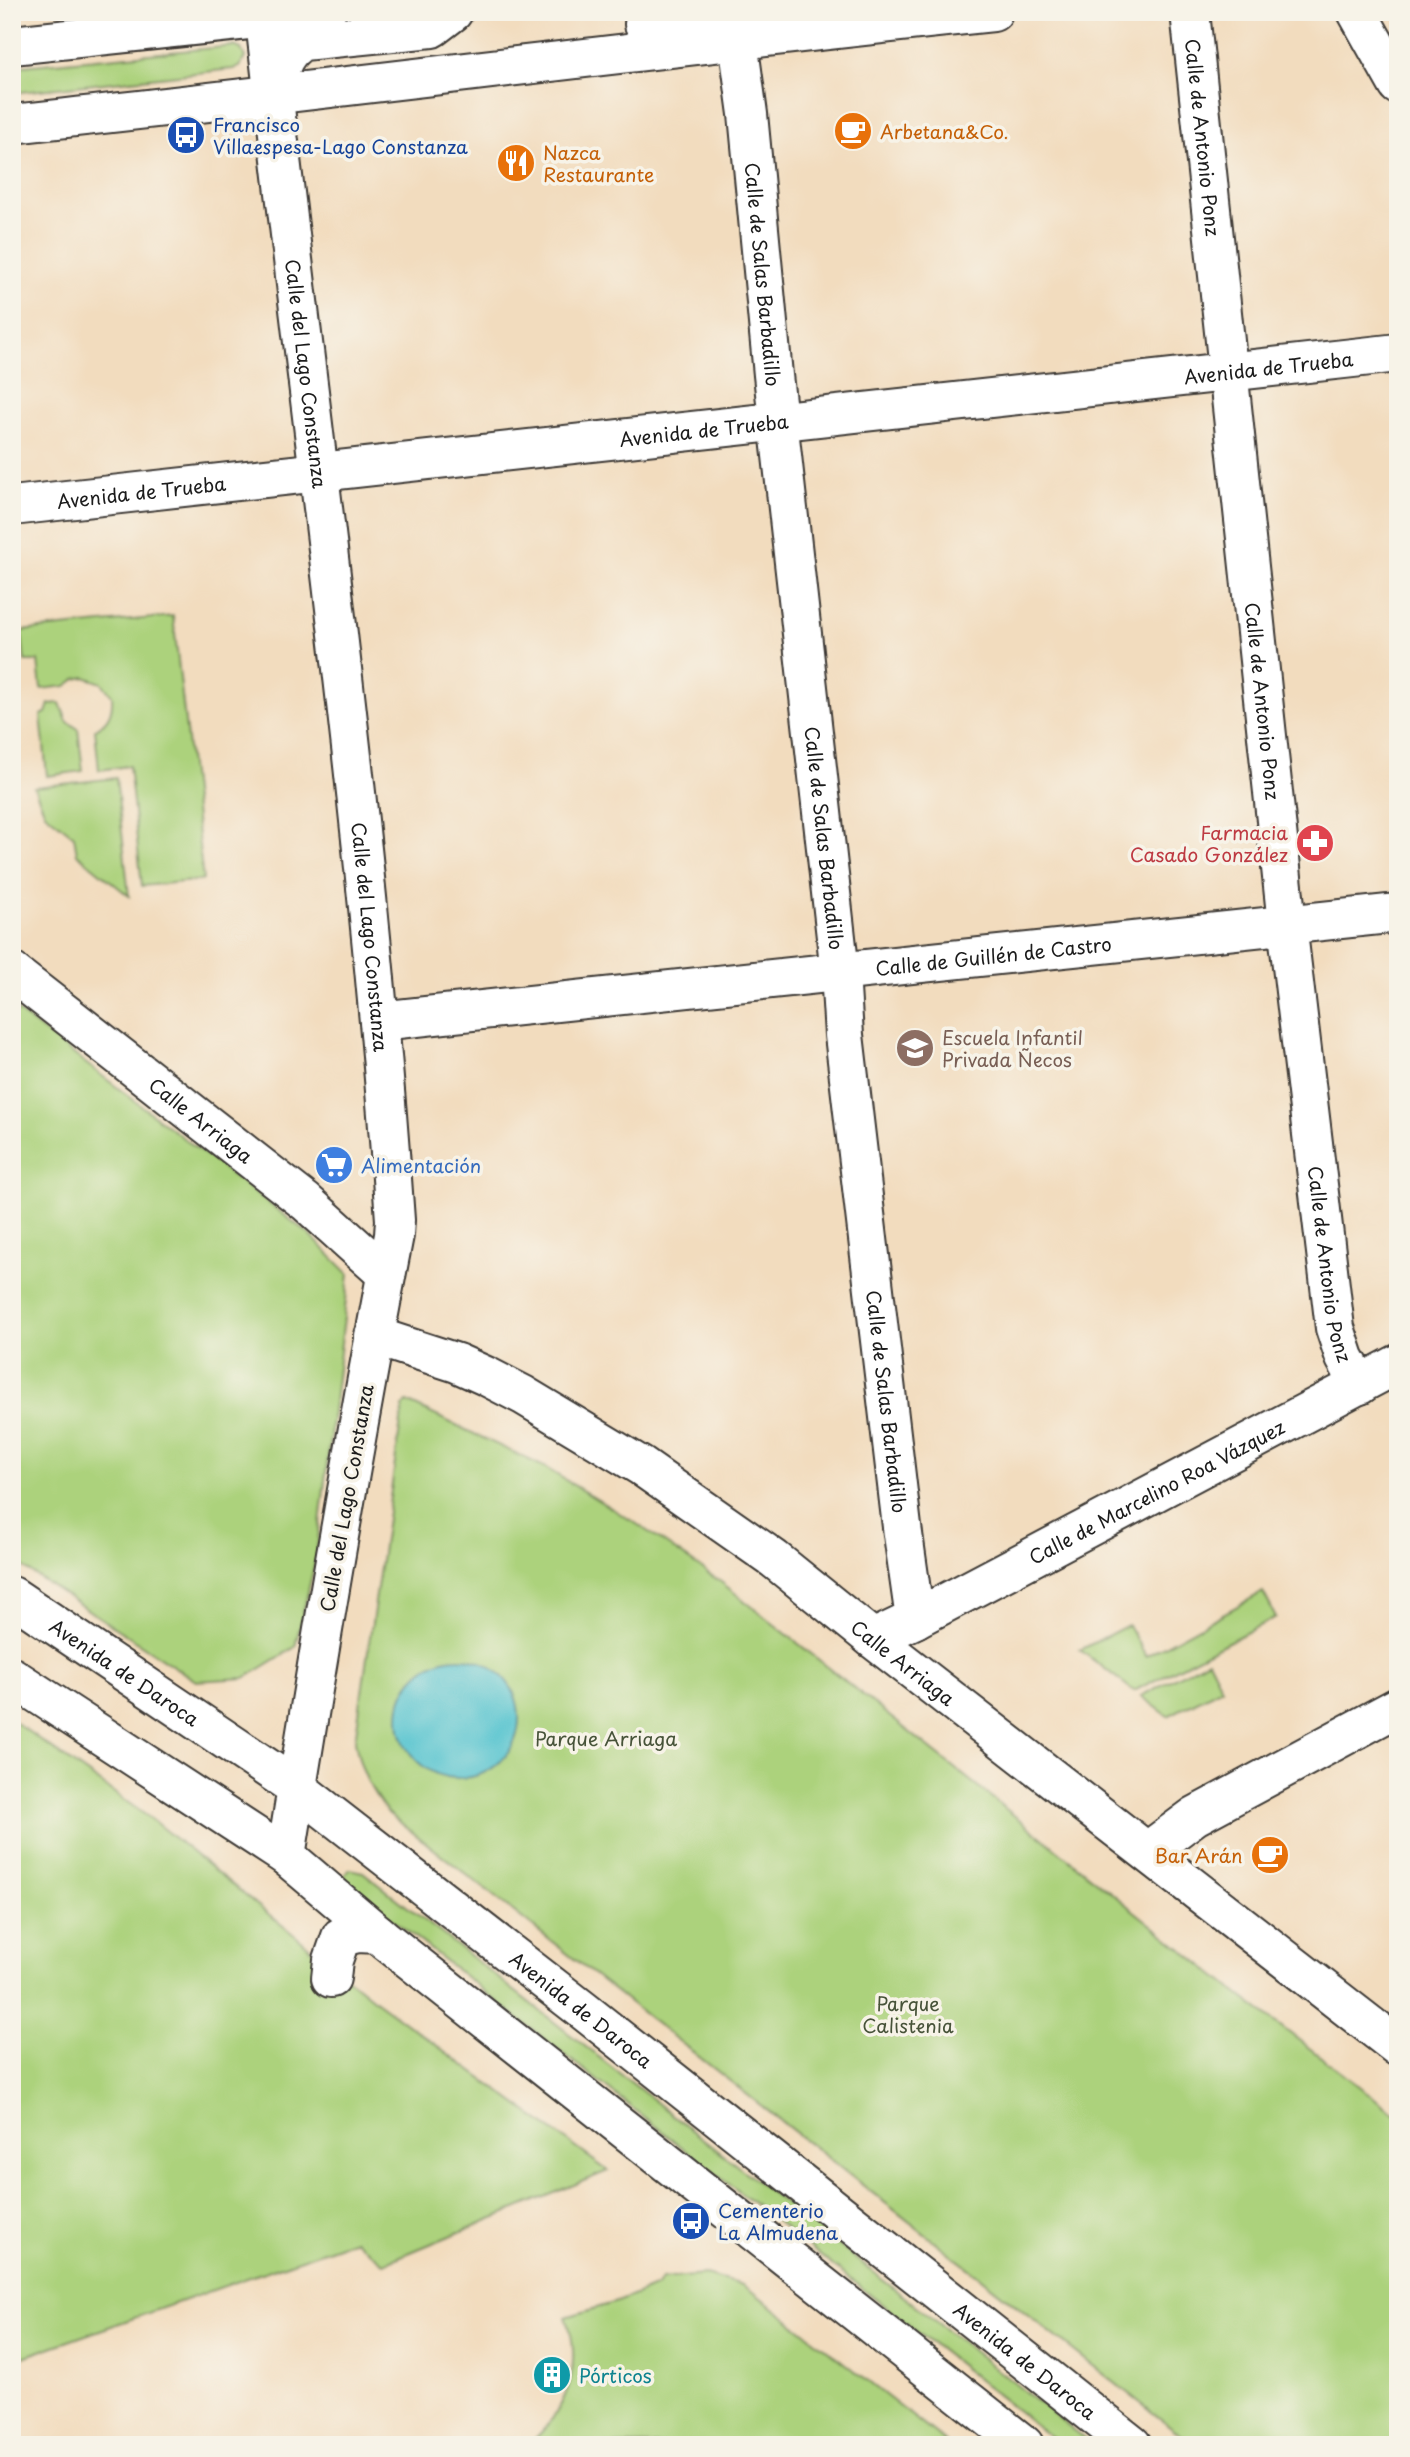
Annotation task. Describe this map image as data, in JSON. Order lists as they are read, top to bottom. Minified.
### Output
{"streets":{"street":["Calle de Antonio Ponz","Calle de Salas Barbadillo","Avenida de Trueba","Calle del Lago Constanza","Calle de Guillén de Castro","Calle Arriaga","Calle de Marcelino Roa Vázquez","Avenida de Daroca"]},"crossings":[["Calle de Antonio Ponz","Avenida de Trueba"],["Calle de Antonio Ponz","Calle de Guillén de Castro"],["Calle de Antonio Ponz","Calle de Marcelino Roa Vázquez"],["Calle de Salas Barbadillo","Avenida de Trueba"],["Calle de Salas Barbadillo","Calle de Guillén de Castro"],["Calle de Salas Barbadillo","Calle de Marcelino Roa Vázquez"],["Avenida de Trueba","Calle del Lago Constanza"],["Calle del Lago Constanza","Calle de Guillén de Castro"],["Calle del Lago Constanza","Calle Arriaga"],["Calle del Lago Constanza","Avenida de Daroca"]],"parks":["Parque Arriaga","Parque Calistenia"],"places":{"cafe":["Arbetana&Co.","Bar Arán"],"bus stop":["Francisco Villaespesa-Lago Constanza","Cementerio La Almudena"],"restaurant":["Nazca Restaurante"],"pharmacy":["Farmacia Casado González"],"school or university":["Escuela Infantil Privada Ñecos"],"supermarket":["Alimentación"],"building":["Pórticos"]}}
